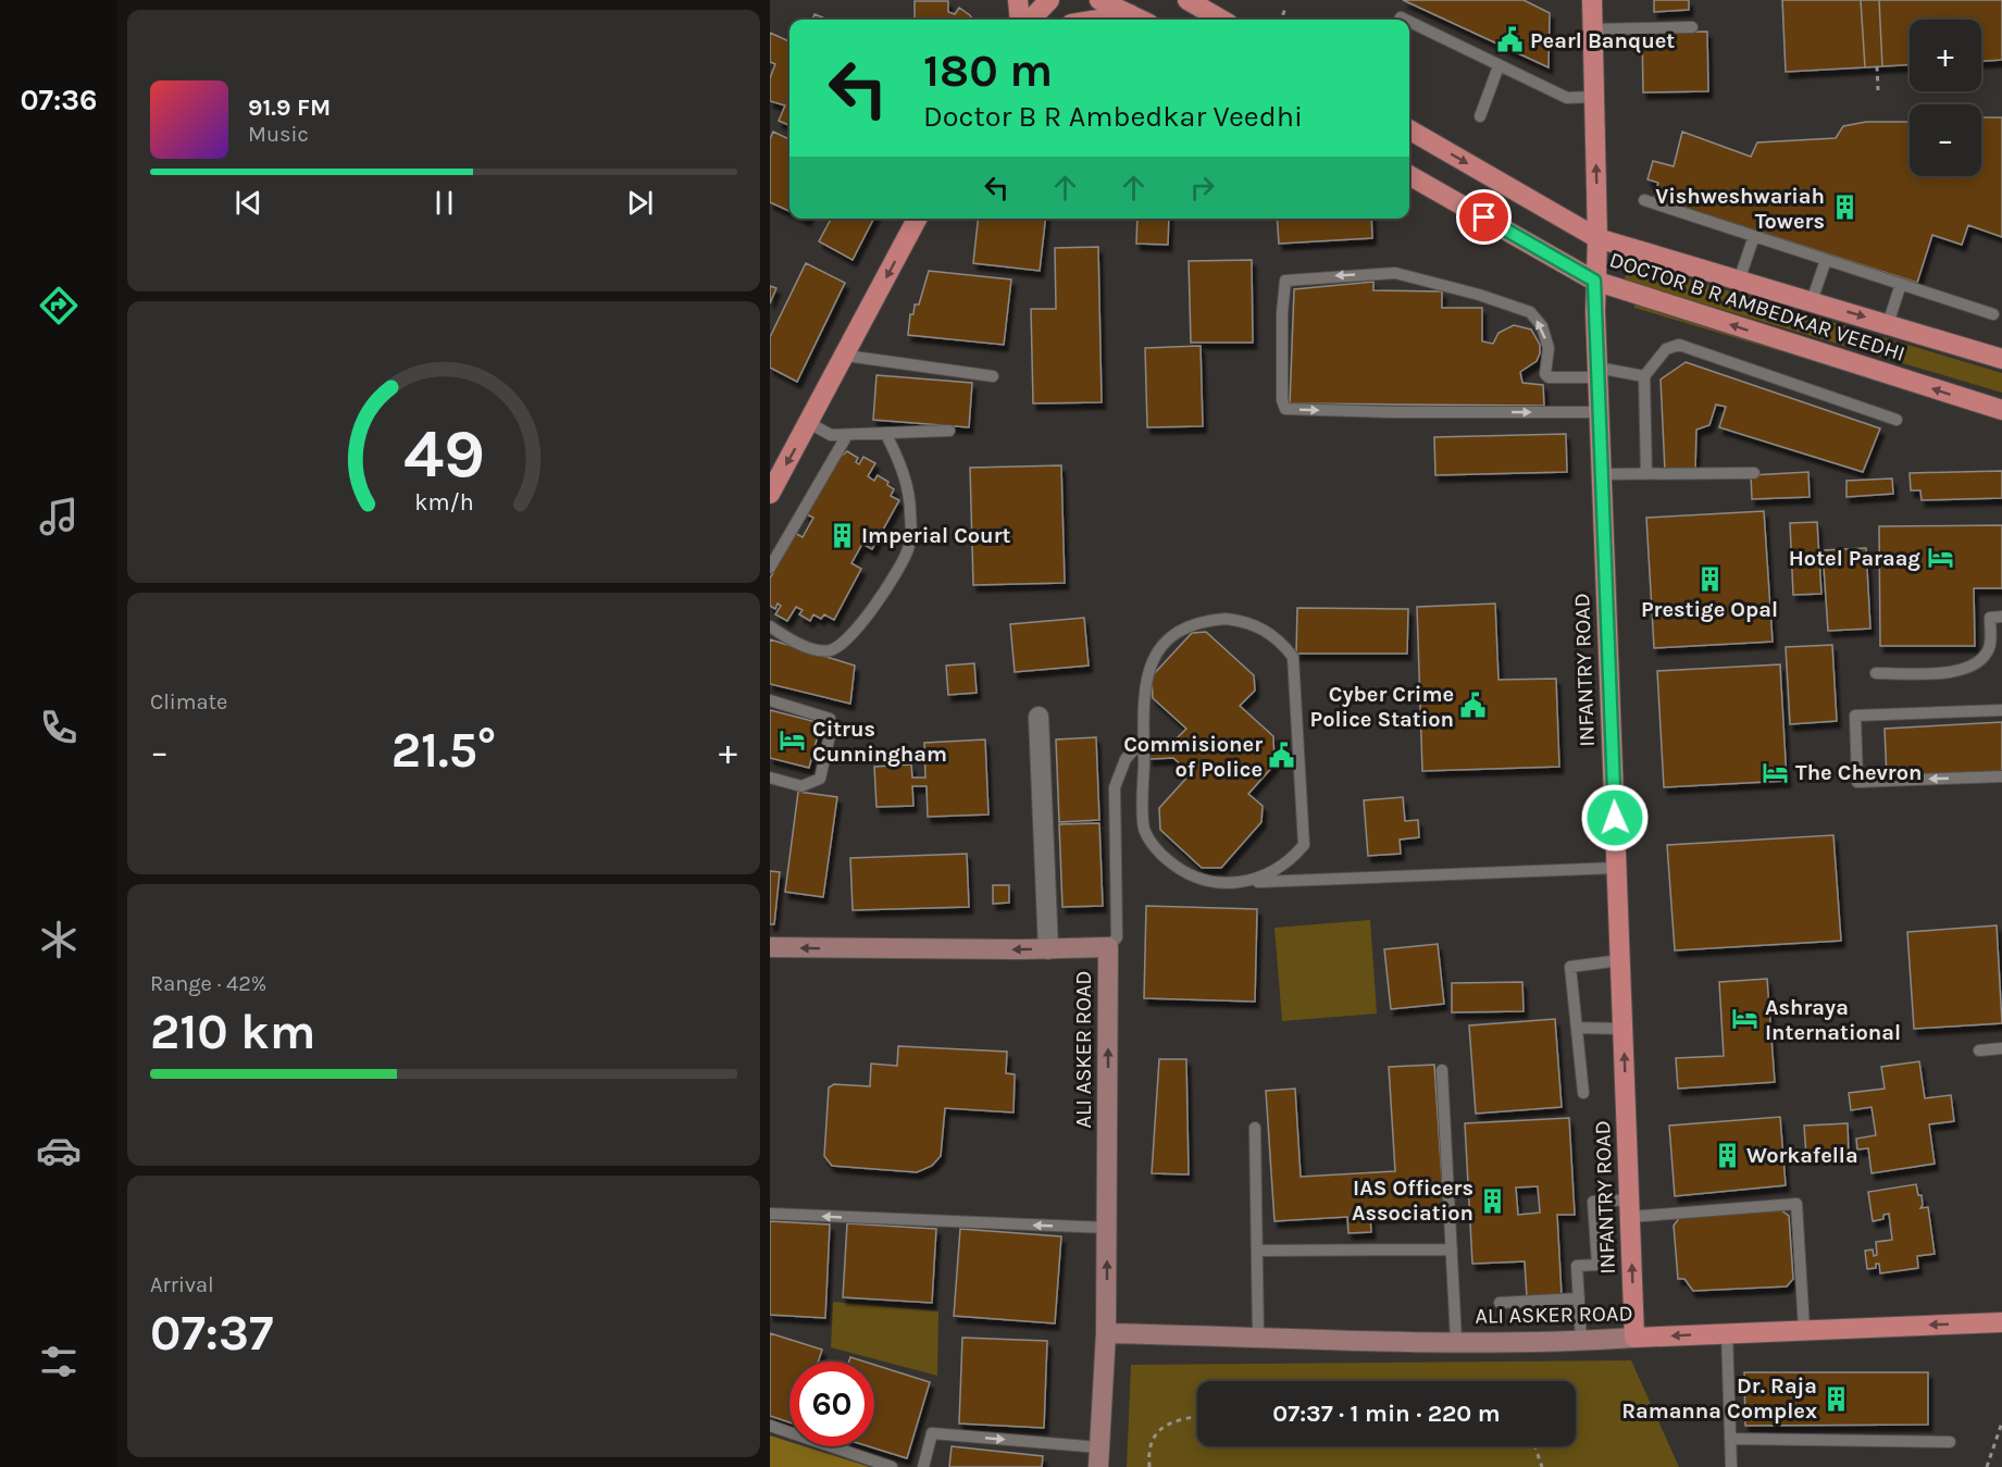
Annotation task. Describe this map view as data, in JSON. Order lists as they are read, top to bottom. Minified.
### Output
{"streets":{"main road":["DOCTOR B R AMBEDKAR VEEDHI","INFANTRY ROAD","ALI ASKER ROAD"]},"crossings":[["DOCTOR B R AMBEDKAR VEEDHI","INFANTRY ROAD"],["INFANTRY ROAD","ALI ASKER ROAD"]],"places":{"public building":["Pearl Banquet","Cyber Crime Police Station","Commisioner of Police"],"building":["Vishweshwariah Towers","Imperial Court","Prestige Opal","Workafella","IAS Officers Association","Dr. Raja Ramanna Complex"],"hotel":["Hotel Paraag","Citrus Cunningham","The Chevron","Ashraya International"]},"page":{"tabs":"07:36","map_buttons":["+","−"],"turn":["180 m","Doctor B R Ambedkar Veedhi"],"song":["91.9 FM","Music"],"tile":["Climate",["Range · 42%","210 km"],["Arrival","07:37"]],"heat":["−","21.5°","+"],"limit":"60","trip":"07:37 · 1 min · 220 m","gauge":["49","km/h"]}}
